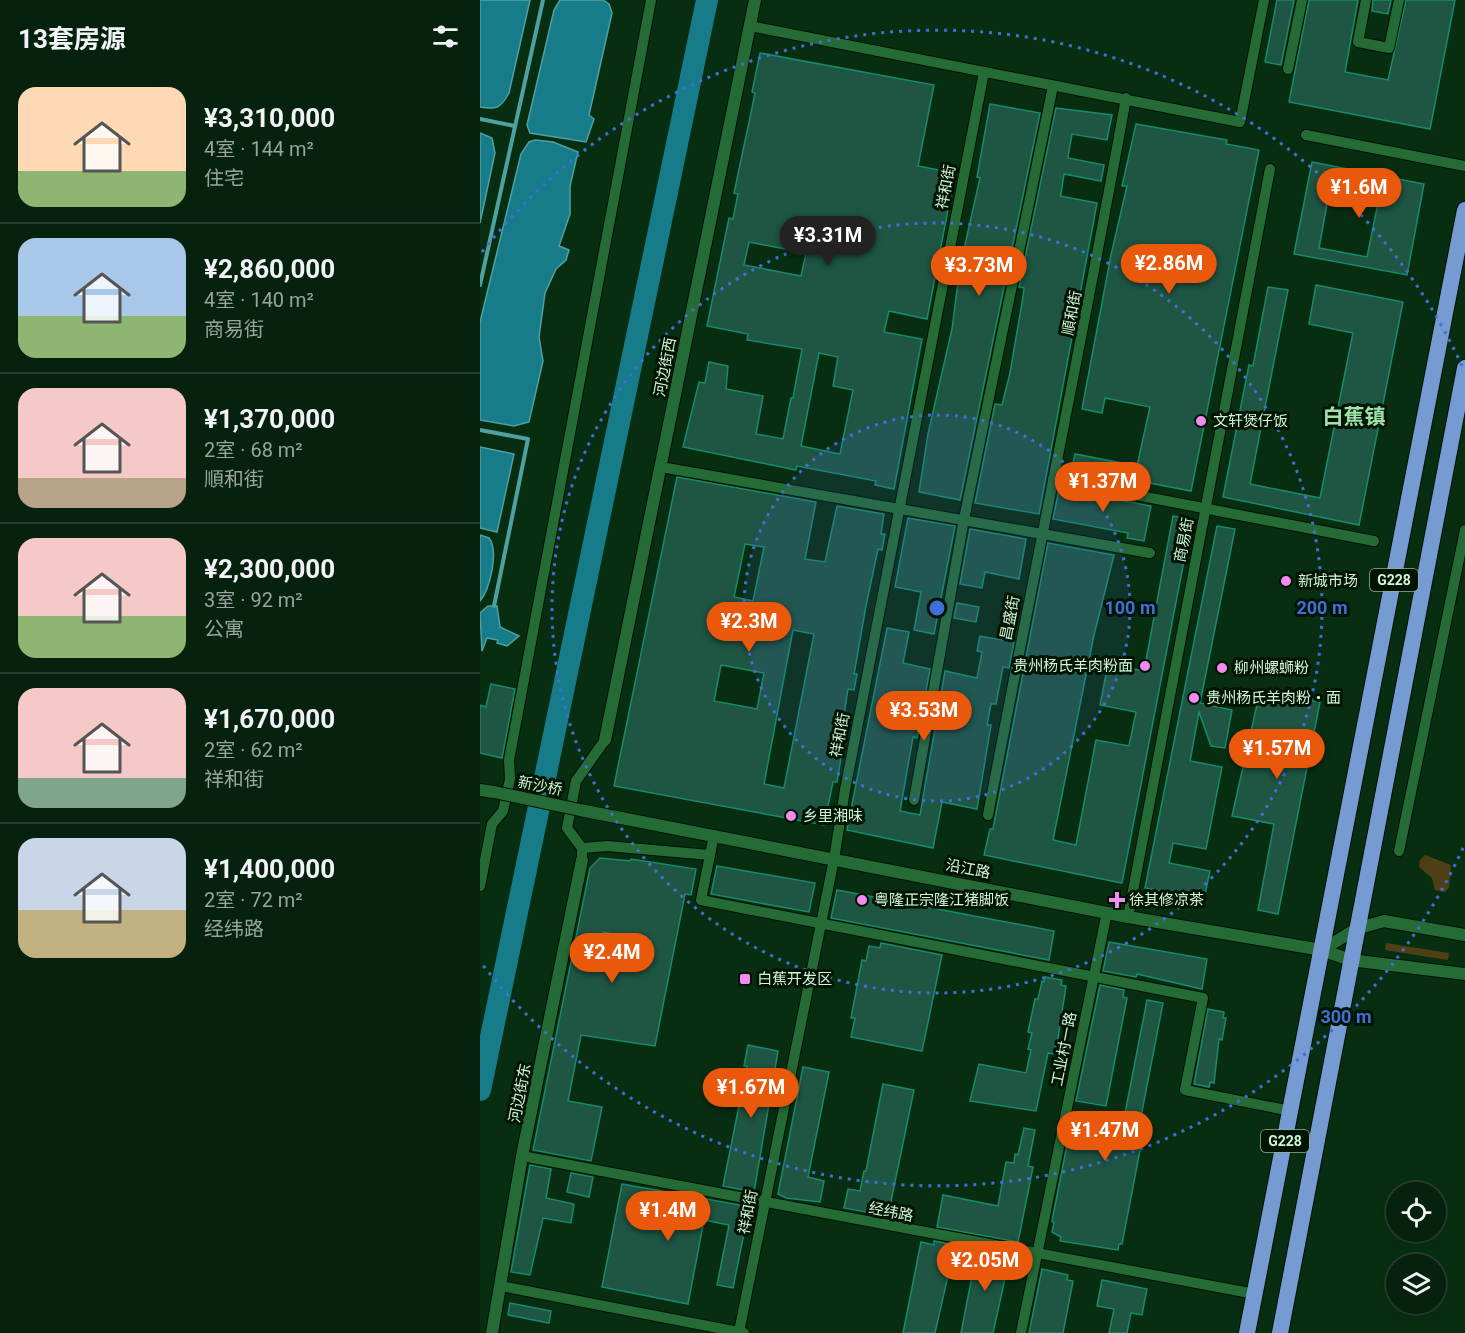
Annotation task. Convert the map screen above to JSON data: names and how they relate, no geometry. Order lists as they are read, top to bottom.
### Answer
{
  "streets": {
    "highway": ["G228"],
    "street": [
      "祥和街",
      "順和街",
      "河边街西",
      "商易街",
      "昌盛街",
      "新沙桥",
      "沿江路",
      "工业村一路",
      "河边街东",
      "经纬路"
    ]
  },
  "crossings": [
    ["祥和街", "沿江路"],
    ["祥和街", "经纬路"],
    ["順和街", "昌盛街"],
    ["商易街", "沿江路"],
    ["G228", "沿江路"],
    ["G228", "经纬路"],
    ["新沙桥", "沿江路"],
    ["沿江路", "工业村一路"],
    ["工业村一路", "经纬路"],
    ["河边街东", "经纬路"]
  ],
  "districts": ["白蕉镇"],
  "places": {
    "other": [
      "文轩煲仔饭",
      "新城市场",
      "贵州杨氏羊肉粉面",
      "柳州螺蛳粉",
      "贵州杨氏羊肉粉・面",
      "乡里湘味",
      "粤隆正宗隆江猪脚饭"
    ],
    "health": ["徐其修凉茶"],
    "transit": ["白蕉开发区"]
  },
  "page": {
    "heading": "13套房源",
    "list": [
      {
        "name": "¥3,310,000",
        "note": "4室 · 144 m² · 住宅"
      },
      {
        "name": "¥2,860,000",
        "note": "4室 · 140 m² · 商易街"
      },
      {
        "name": "¥1,370,000",
        "note": "2室 · 68 m² · 順和街"
      },
      {
        "name": "¥2,300,000",
        "note": "3室 · 92 m² · 公寓"
      },
      {
        "name": "¥1,670,000",
        "note": "2室 · 62 m² · 祥和街"
      },
      {
        "name": "¥1,400,000",
        "note": "2室 · 72 m² · 经纬路"
      }
    ],
    "price": [
      "¥1.6M",
      "¥3.31M",
      "¥2.86M",
      "¥3.73M",
      "¥1.37M",
      "¥2.3M",
      "¥3.53M",
      "¥1.57M",
      "¥2.4M",
      "¥1.67M",
      "¥1.47M",
      "¥1.4M",
      "¥2.05M"
    ]
  },
  "rings": ["100 m", "200 m", "300 m"]
}
